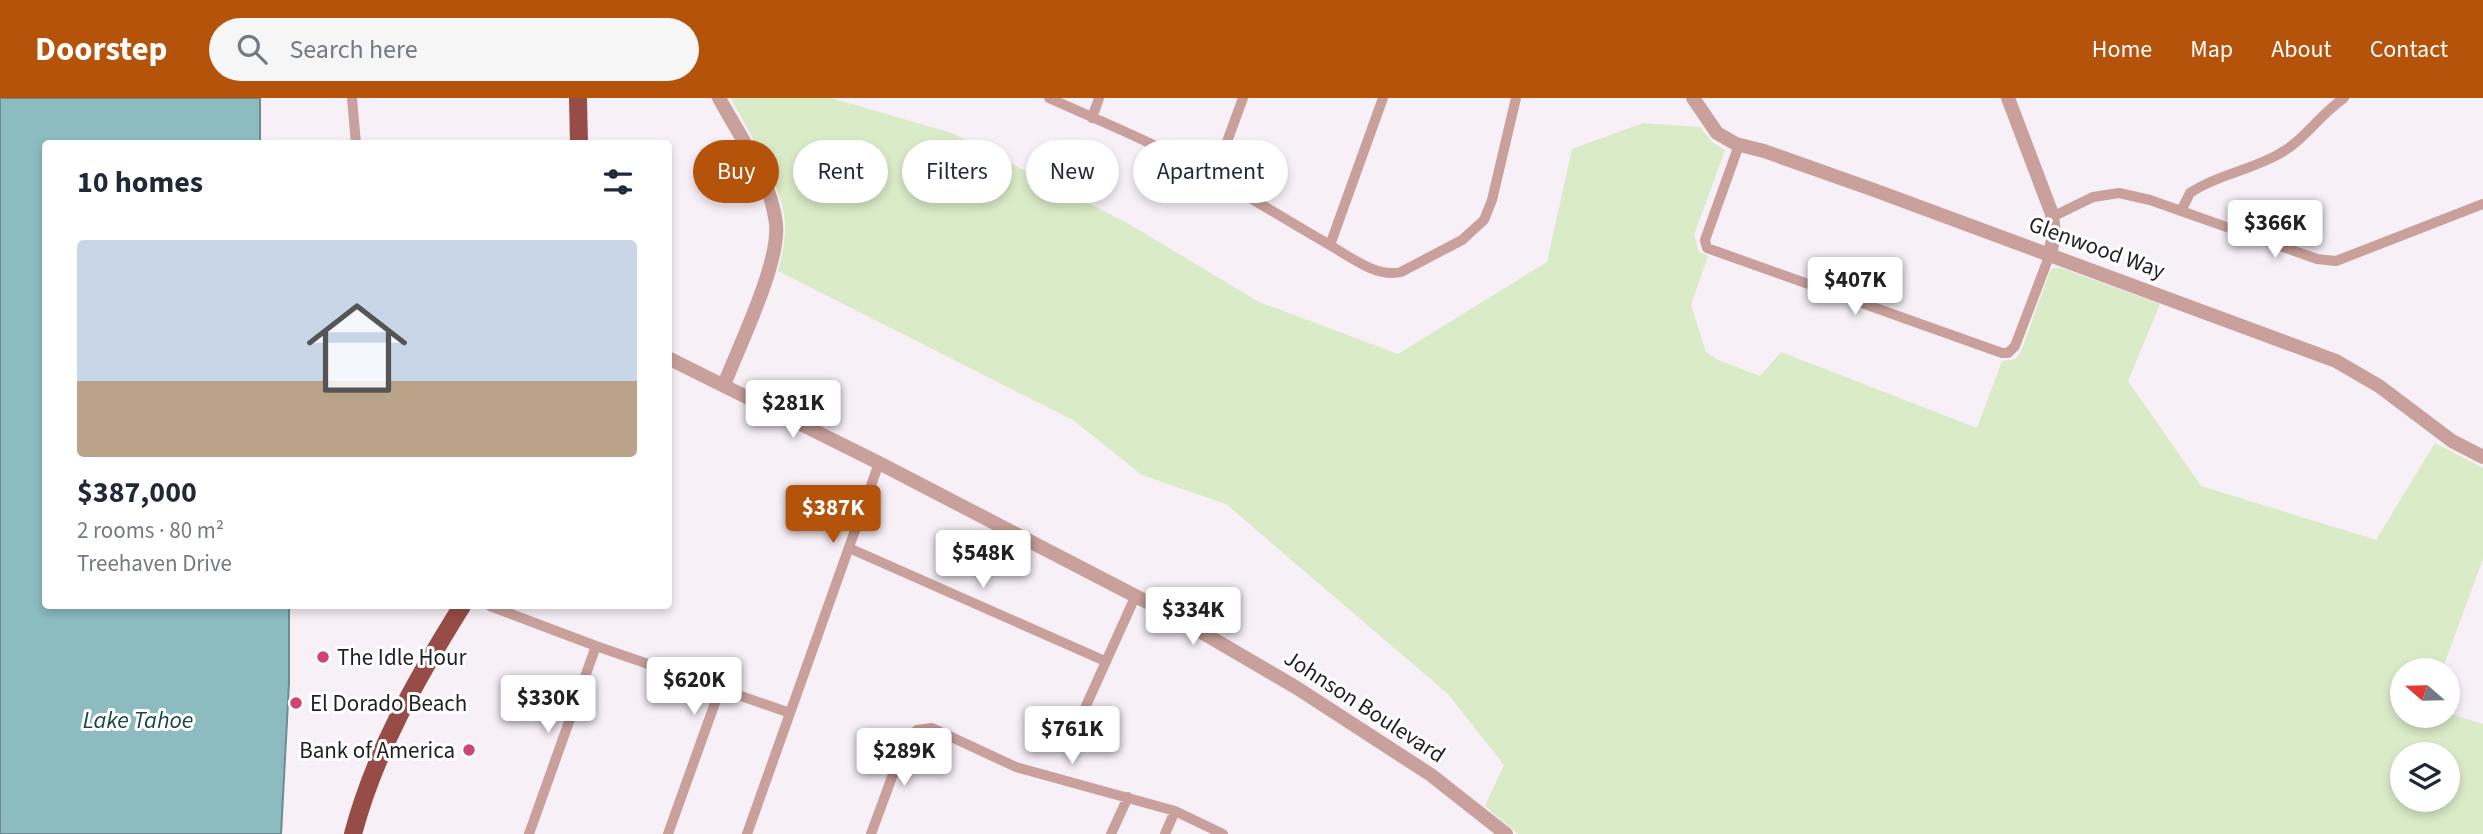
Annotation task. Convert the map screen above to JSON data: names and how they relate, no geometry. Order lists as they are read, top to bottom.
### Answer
{
  "streets": {
    "street": ["Glenwood Way", "Johnson Boulevard"]
  },
  "water": ["Lake Tahoe"],
  "places": ["The Idle Hour", "El Dorado Beach", "Bank of America"],
  "north": "left",
  "page": {
    "header": "Doorstep",
    "search": "Search here",
    "nav": [
      "Home",
      "Map",
      "About",
      "Contact"
    ],
    "chip": [
      "Buy",
      "Rent",
      "Filters",
      "New",
      "Apartment"
    ],
    "heading": "10 homes",
    "price": [
      "$366K",
      "$407K",
      "$281K",
      "$387K",
      "$548K",
      "$334K",
      "$620K",
      "$330K",
      "$761K",
      "$289K"
    ],
    "list": [
      {
        "name": "$387,000",
        "note": "2 rooms · 80 m² · Treehaven Drive"
      }
    ]
  }
}
